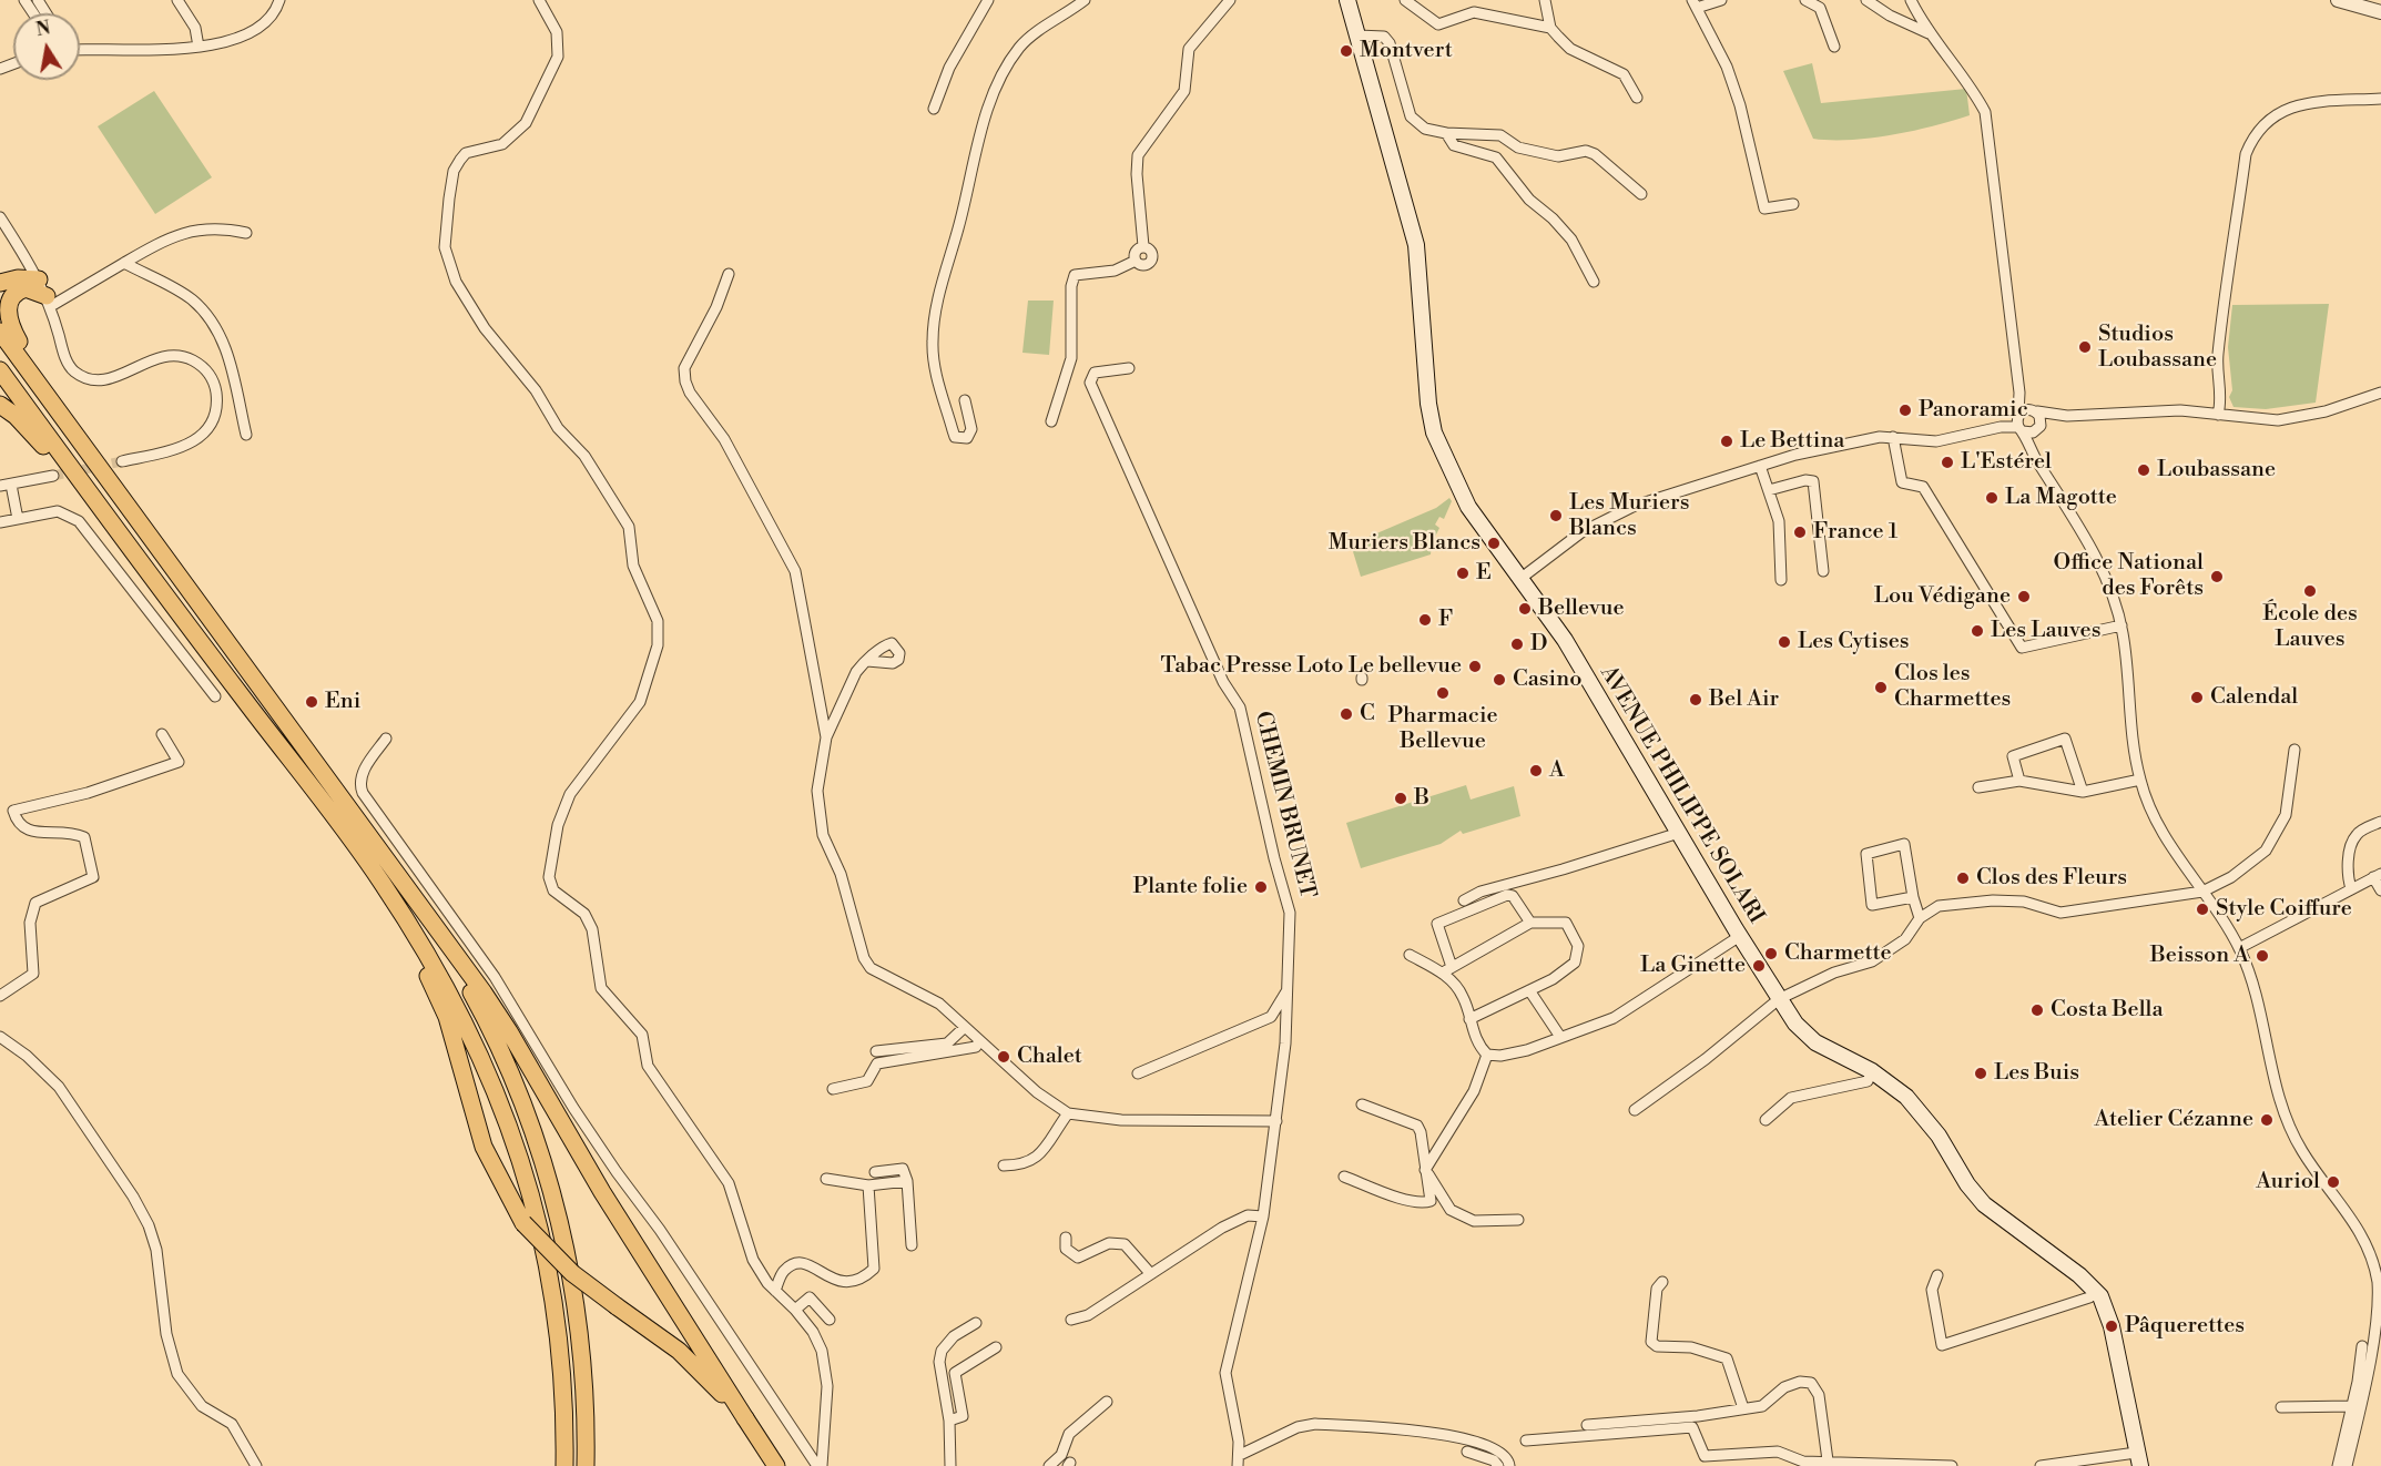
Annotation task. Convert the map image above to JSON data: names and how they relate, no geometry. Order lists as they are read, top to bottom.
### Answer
{
  "streets": {
    "main road": ["AVENUE PHILIPPE SOLARI"],
    "street": ["CHEMIN BRUNET"]
  },
  "places": [
    "Montvert",
    "Studios Loubassane",
    "Panoramic",
    "Le Bettina",
    "L'Estérel",
    "Loubassane",
    "La Magotte",
    "Les Muriers Blancs",
    "France 1",
    "Muriers Blancs",
    "E",
    "Office National des Forêts",
    "École des Lauves",
    "Lou Védigane",
    "Bellevue",
    "F",
    "Les Lauves",
    "Les Cytises",
    "D",
    "Tabac Presse Loto Le bellevue",
    "Casino",
    "Clos les Charmettes",
    "Pharmacie Bellevue",
    "Calendal",
    "Bel Air",
    "Eni",
    "C",
    "A",
    "B",
    "Clos des Fleurs",
    "Plante folie",
    "Style Coiffure",
    "Charmette",
    "Beisson A",
    "La Ginette",
    "Costa Bella",
    "Chalet",
    "Les Buis",
    "Atelier Cézanne",
    "Auriol",
    "Pâquerettes"
  ],
  "north": "top"
}
